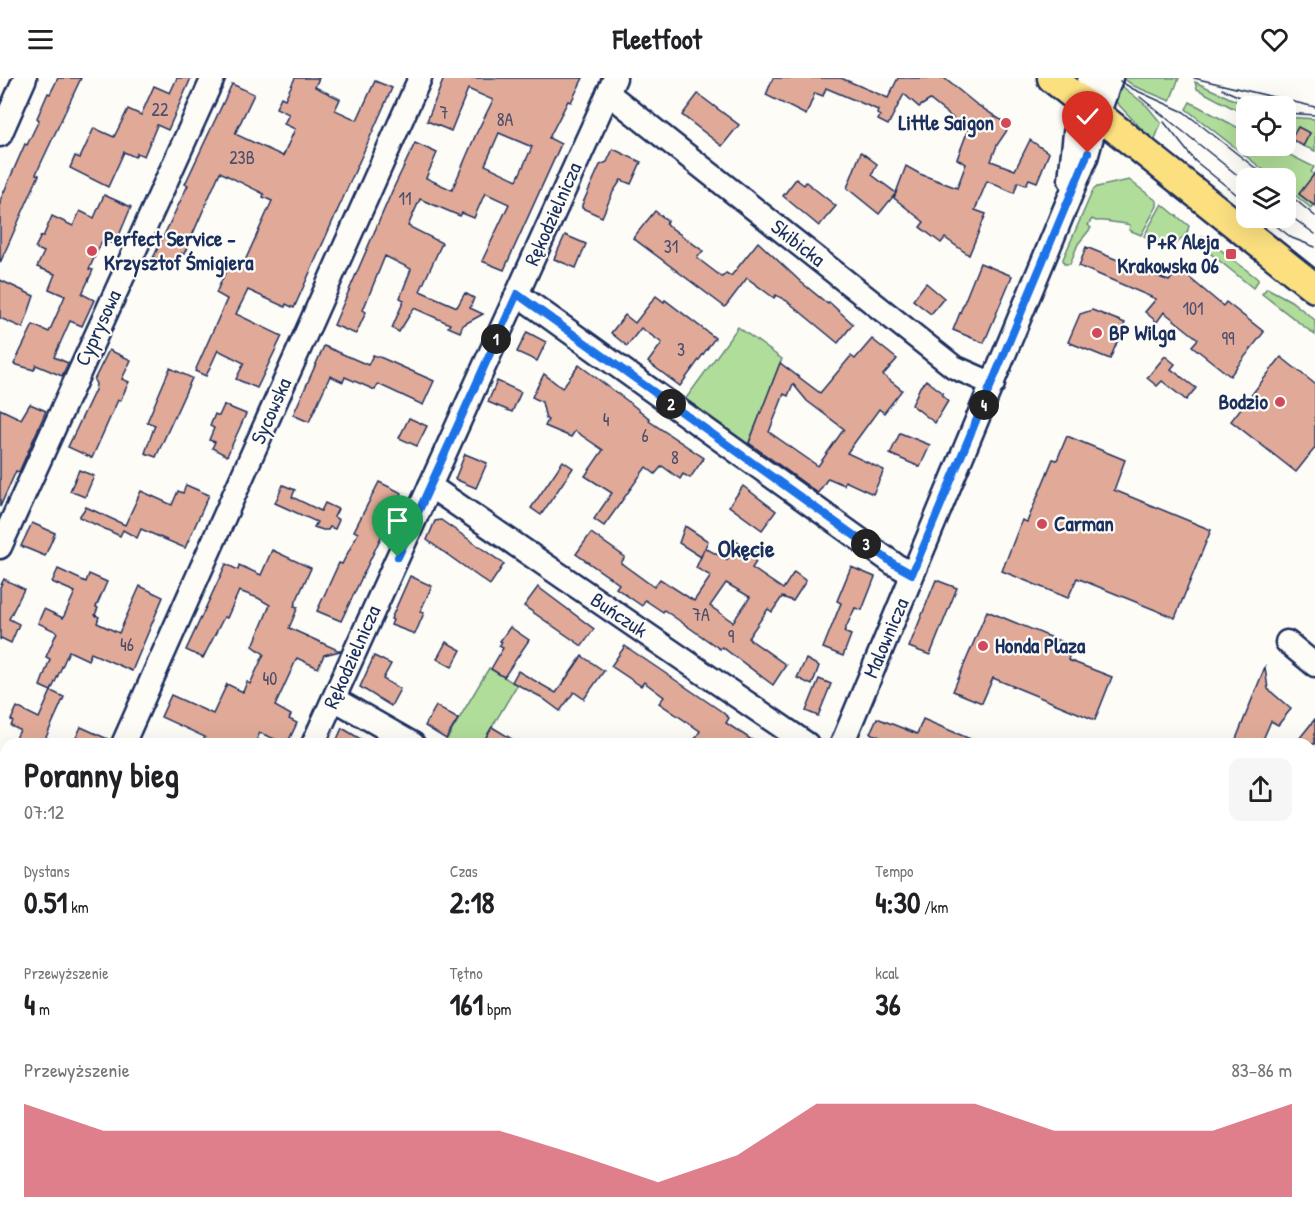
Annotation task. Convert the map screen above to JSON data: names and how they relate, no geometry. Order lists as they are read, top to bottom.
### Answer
{
  "streets": {
    "street": [
      "Rękodzielnicza",
      "Skibicka",
      "Cyprysowa",
      "Sycowska",
      "Buńczuk",
      "Malownicza"
    ]
  },
  "crossings": [
    ["Rękodzielnicza", "Skibicka"],
    ["Rękodzielnicza", "Buńczuk"],
    ["Skibicka", "Malownicza"]
  ],
  "districts": ["Okęcie"],
  "places": {
    "other": [
      "Little Saigon",
      "Perfect Service - Krzysztof Śmigiera",
      "BP Wilga",
      "Bodzio",
      "Carman",
      "Honda Plaza"
    ],
    "transit": ["P+R Aleja Krakowska 06"]
  },
  "house_numbers": [
    "22",
    "7",
    "8A",
    "23B",
    "11",
    "31",
    "101",
    "99",
    "3",
    "4",
    "6",
    "8",
    "7A",
    "9",
    "46",
    "40"
  ],
  "page": {
    "header": "Fleetfoot",
    "pins": [
      "1",
      "2",
      "4",
      "3"
    ],
    "heading": ["Poranny bieg", "07:12"],
    "stats": [
      ["Dystans", "0.51 km"],
      ["Czas", "2:18"],
      ["Tempo", "4:30 /km"],
      ["Przewyższenie", "4 m"],
      ["Tętno", "161 bpm"],
      ["kcal", "36"]
    ],
    "chart": ["Przewyższenie", "83–86 m"]
  }
}
